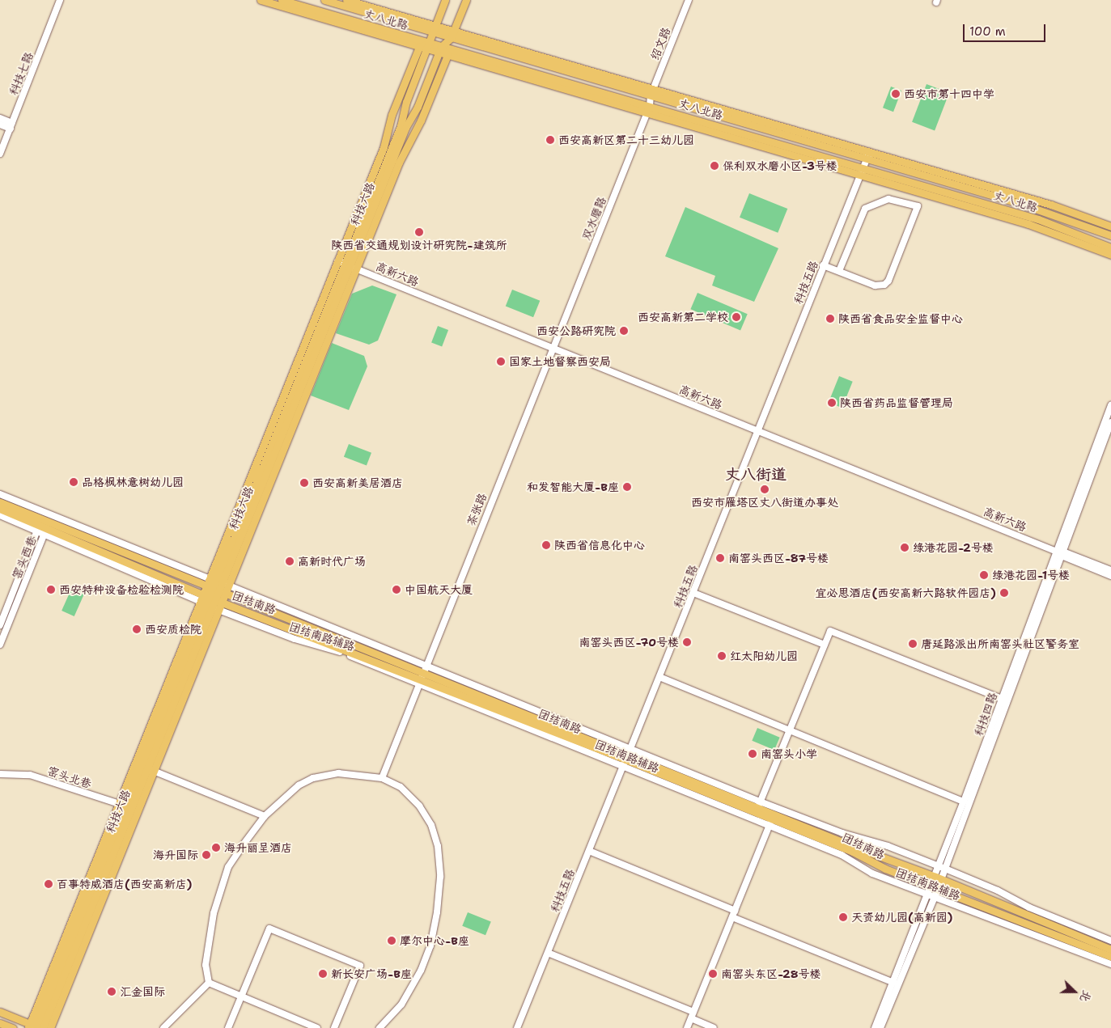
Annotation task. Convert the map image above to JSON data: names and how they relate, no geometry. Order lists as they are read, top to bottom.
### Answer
{
  "streets": {
    "main road": ["丈八北路", "科技六路", "团结南路"],
    "street": [
      "绍文路",
      "科技七路",
      "双水磨路",
      "高新六路",
      "科技五路",
      "茶张路",
      "窑头西巷",
      "团结南路辅路",
      "科技四路",
      "窑头北巷"
    ]
  },
  "crossings": [
    ["丈八北路", "绍文路"],
    ["丈八北路", "科技六路"],
    ["丈八北路", "双水磨路"],
    ["丈八北路", "科技五路"],
    ["绍文路", "双水磨路"],
    ["科技六路", "高新六路"],
    ["科技六路", "团结南路"],
    ["科技六路", "团结南路辅路"],
    ["科技六路", "窑头北巷"],
    ["双水磨路", "高新六路"],
    ["双水磨路", "茶张路"],
    ["高新六路", "科技五路"],
    ["高新六路", "茶张路"],
    ["高新六路", "科技四路"],
    ["科技五路", "团结南路"],
    ["科技五路", "团结南路辅路"],
    ["茶张路", "团结南路"],
    ["茶张路", "团结南路辅路"],
    ["窑头西巷", "团结南路"],
    ["团结南路", "团结南路辅路"],
    ["团结南路", "科技四路"],
    ["团结南路辅路", "科技四路"]
  ],
  "districts": ["丈八街道"],
  "places": [
    "西安市第十四中学",
    "西安高新区第二十三幼儿园",
    "保利双水磨小区-3号楼",
    "陕西省交通规划设计研究院-建筑所",
    "西安高新第二学校",
    "陕西省食品安全监督中心",
    "西安公路研究院",
    "国家土地督察西安局",
    "陕西省药品监督管理局",
    "品格枫林意树幼儿园",
    "西安高新美居酒店",
    "和发智能大厦-B座",
    "西安市雁塔区丈八街道办事处",
    "陕西省信息化中心",
    "绿港花园-2号楼",
    "南窑头西区-87号楼",
    "高新时代广场",
    "绿港花园-1号楼",
    "西安特种设备检验检测院",
    "中国航天大厦",
    "宜必思酒店(西安高新六路软件园店)",
    "西安质检院",
    "南窑头西区-70号楼",
    "唐延路派出所南窑头社区警务室",
    "红太阳幼儿园",
    "南窑头小学",
    "海升丽呈酒店",
    "海升国际",
    "百事特威酒店(西安高新店)",
    "天资幼儿园(高新园)",
    "摩尔中心-B座",
    "新长安广场-B座",
    "南窑头东区-28号楼",
    "汇金国际"
  ],
  "scale_bar": "100 m",
  "north": "right"
}
